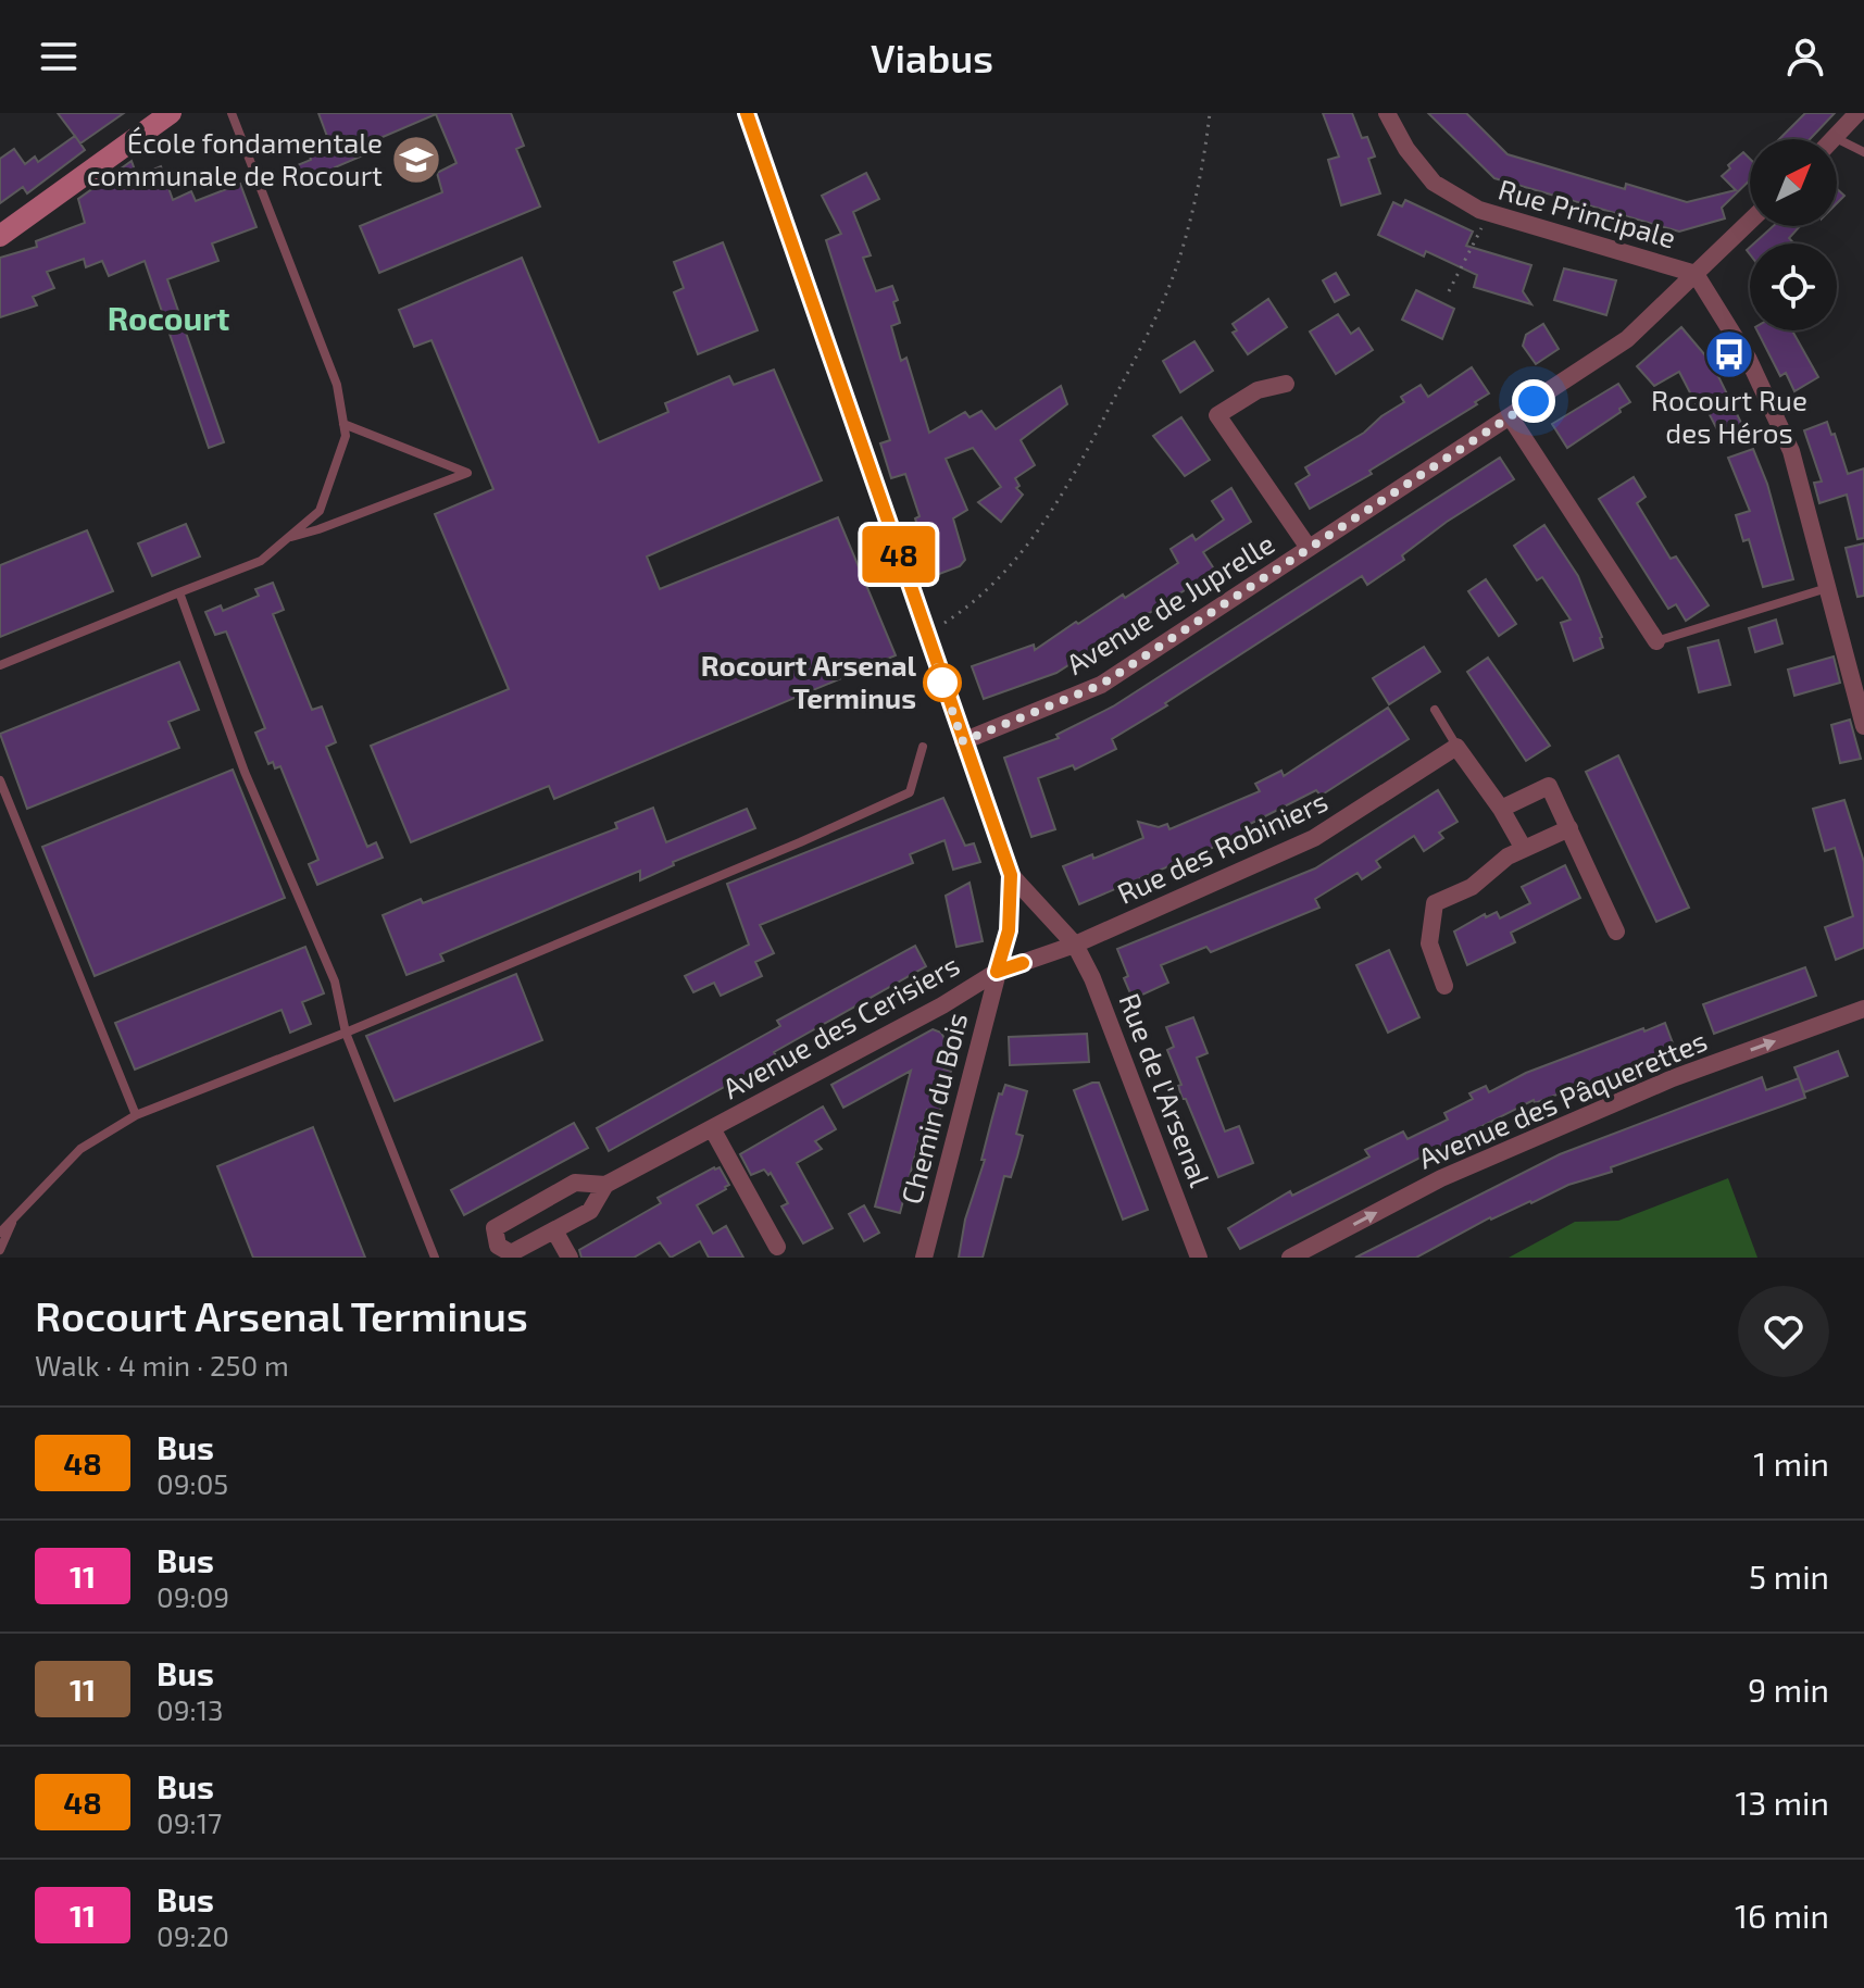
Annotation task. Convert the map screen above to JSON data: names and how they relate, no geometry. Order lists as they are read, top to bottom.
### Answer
{
  "streets": {
    "street": [
      "Rue Principale",
      "Avenue de Juprelle",
      "Rue des Robiniers",
      "Avenue des Cerisiers",
      "Rue de l'Arsenal",
      "Avenue des Pâquerettes",
      "Chemin du Bois"
    ]
  },
  "crossings": [
    ["Rue Principale", "Avenue de Juprelle"],
    ["Avenue de Juprelle", "Chemin du Bois"],
    ["Rue des Robiniers", "Rue de l'Arsenal"],
    ["Rue des Robiniers", "Chemin du Bois"],
    ["Avenue des Cerisiers", "Chemin du Bois"],
    ["Rue de l'Arsenal", "Chemin du Bois"]
  ],
  "one_way": ["Avenue des Pâquerettes"],
  "districts": ["Rocourt"],
  "places": {
    "school or university": ["École fondamentale communale de Rocourt"],
    "bus stop": ["Rocourt Rue des Héros"],
    "other": ["Rocourt Arsenal Terminus"]
  },
  "lines": ["bus line 48"],
  "north": "top right",
  "page": {
    "header": "Viabus",
    "on_map": "48",
    "heading": ["Rocourt Arsenal Terminus", "Walk · 4 min · 250 m"],
    "list": [
      {
        "mark": "48",
        "name": "Bus",
        "note": "09:05",
        "value": "1 min"
      },
      {
        "mark": "11",
        "name": "Bus",
        "note": "09:09",
        "value": "5 min"
      },
      {
        "mark": "11",
        "name": "Bus",
        "note": "09:13",
        "value": "9 min"
      },
      {
        "mark": "48",
        "name": "Bus",
        "note": "09:17",
        "value": "13 min"
      },
      {
        "mark": "11",
        "name": "Bus",
        "note": "09:20",
        "value": "16 min"
      }
    ]
  }
}
